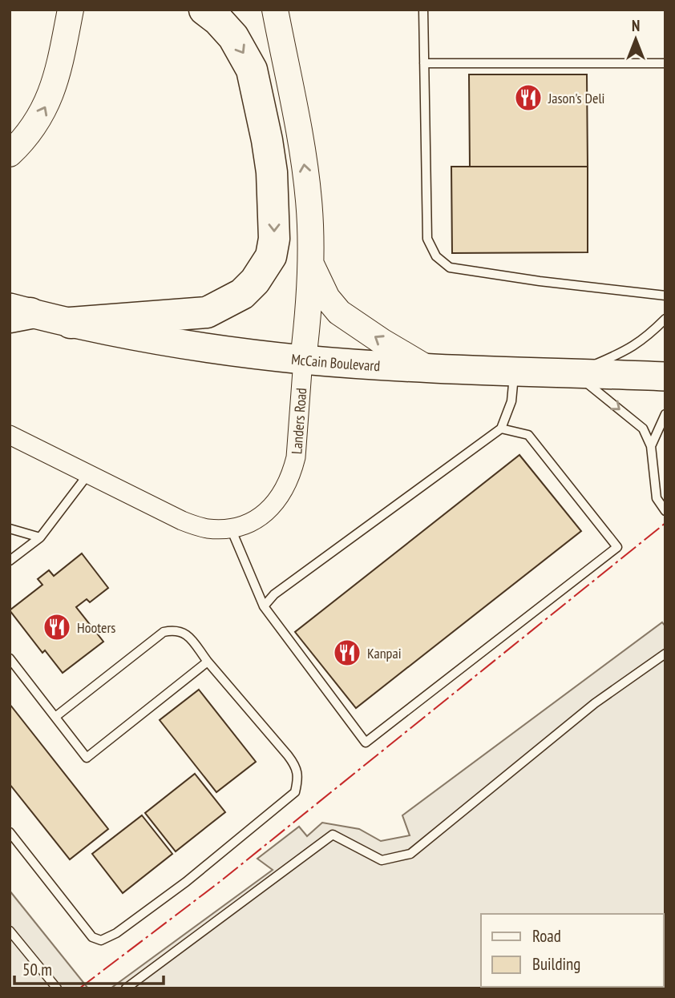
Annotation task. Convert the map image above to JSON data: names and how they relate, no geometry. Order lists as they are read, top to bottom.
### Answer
{
  "streets": {
    "main road": ["McCain Boulevard", "Landers Road"]
  },
  "crossings": [
    ["McCain Boulevard", "Landers Road"]
  ],
  "places": {
    "restaurant": ["Jason's Deli", "Hooters", "Kanpai"]
  },
  "legend": ["Road", "Building"],
  "scale_bar": "50 m",
  "north": "top"
}
